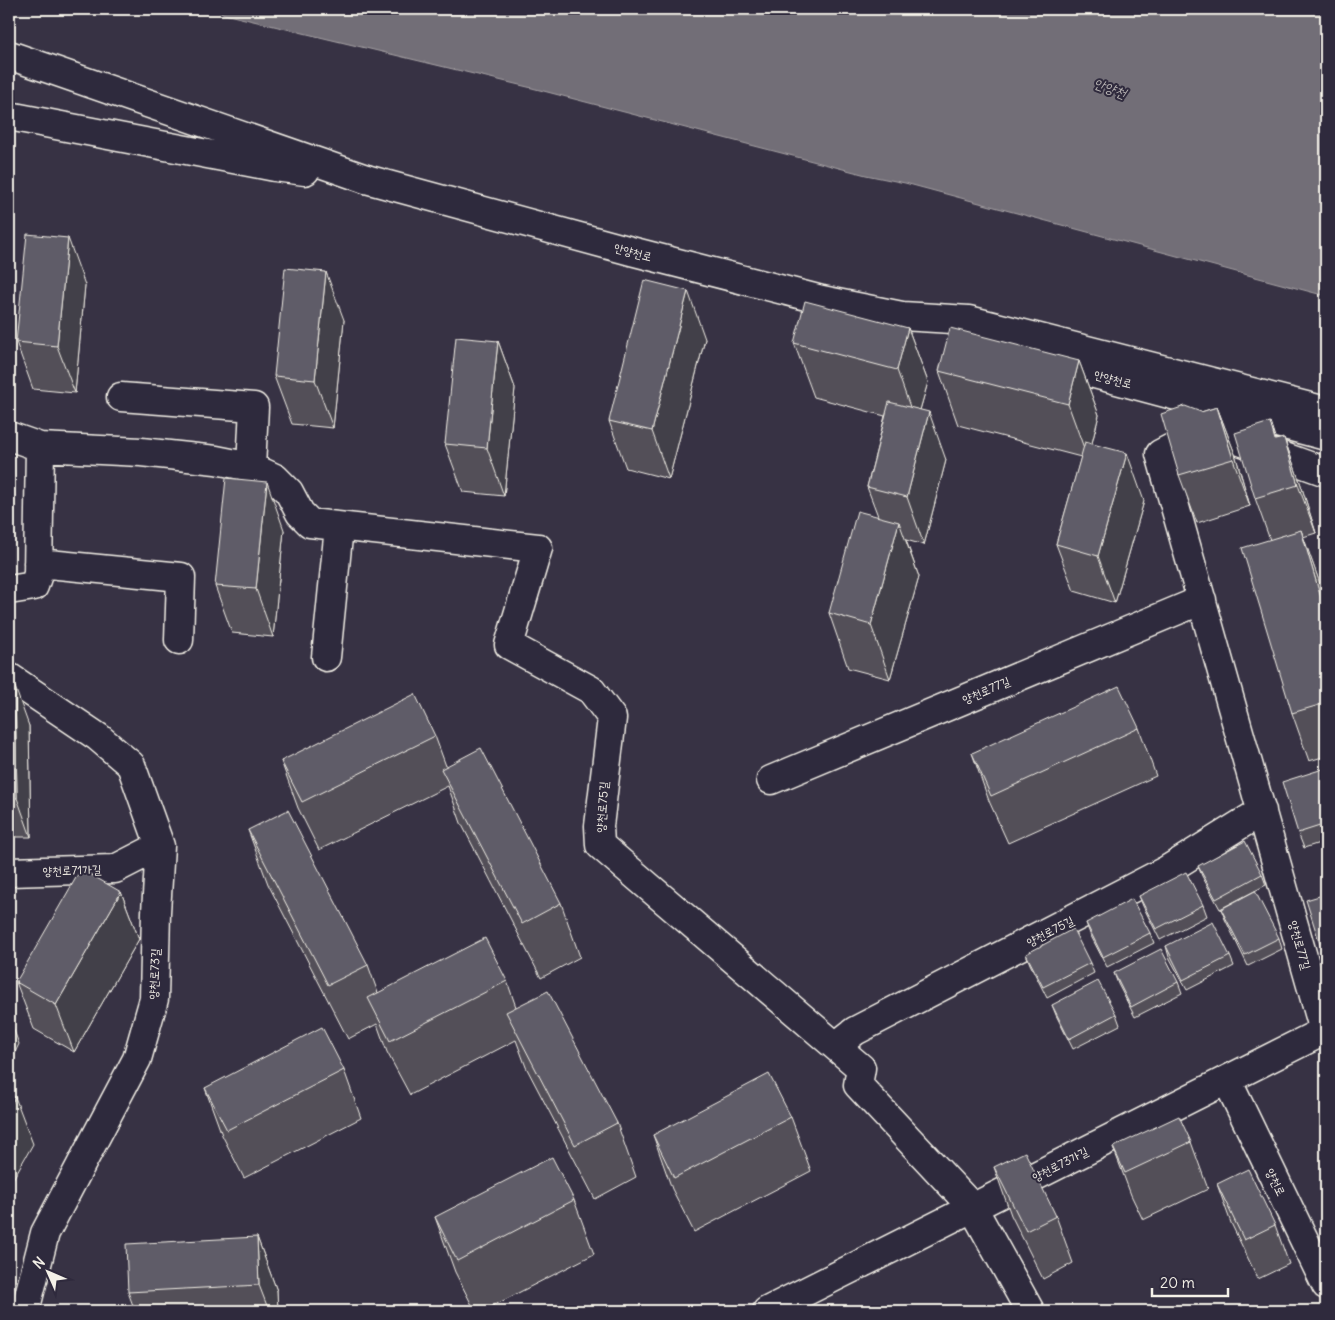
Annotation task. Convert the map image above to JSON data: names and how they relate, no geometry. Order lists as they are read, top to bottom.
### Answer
{
  "streets": {
    "main road": [
      "안양천로",
      "양천로77길",
      "양천로75길",
      "양천로71가길",
      "양천로73길",
      "양천로73가길",
      "양천로"
    ]
  },
  "crossings": [
    ["양천로77길", "양천로75길"],
    ["양천로77길", "양천로73가길"],
    ["양천로75길", "양천로73가길"],
    ["양천로71가길", "양천로73길"],
    ["양천로73가길", "양천로"]
  ],
  "water": ["안양천"],
  "scale_bar": "20 m",
  "north": "top left"
}
